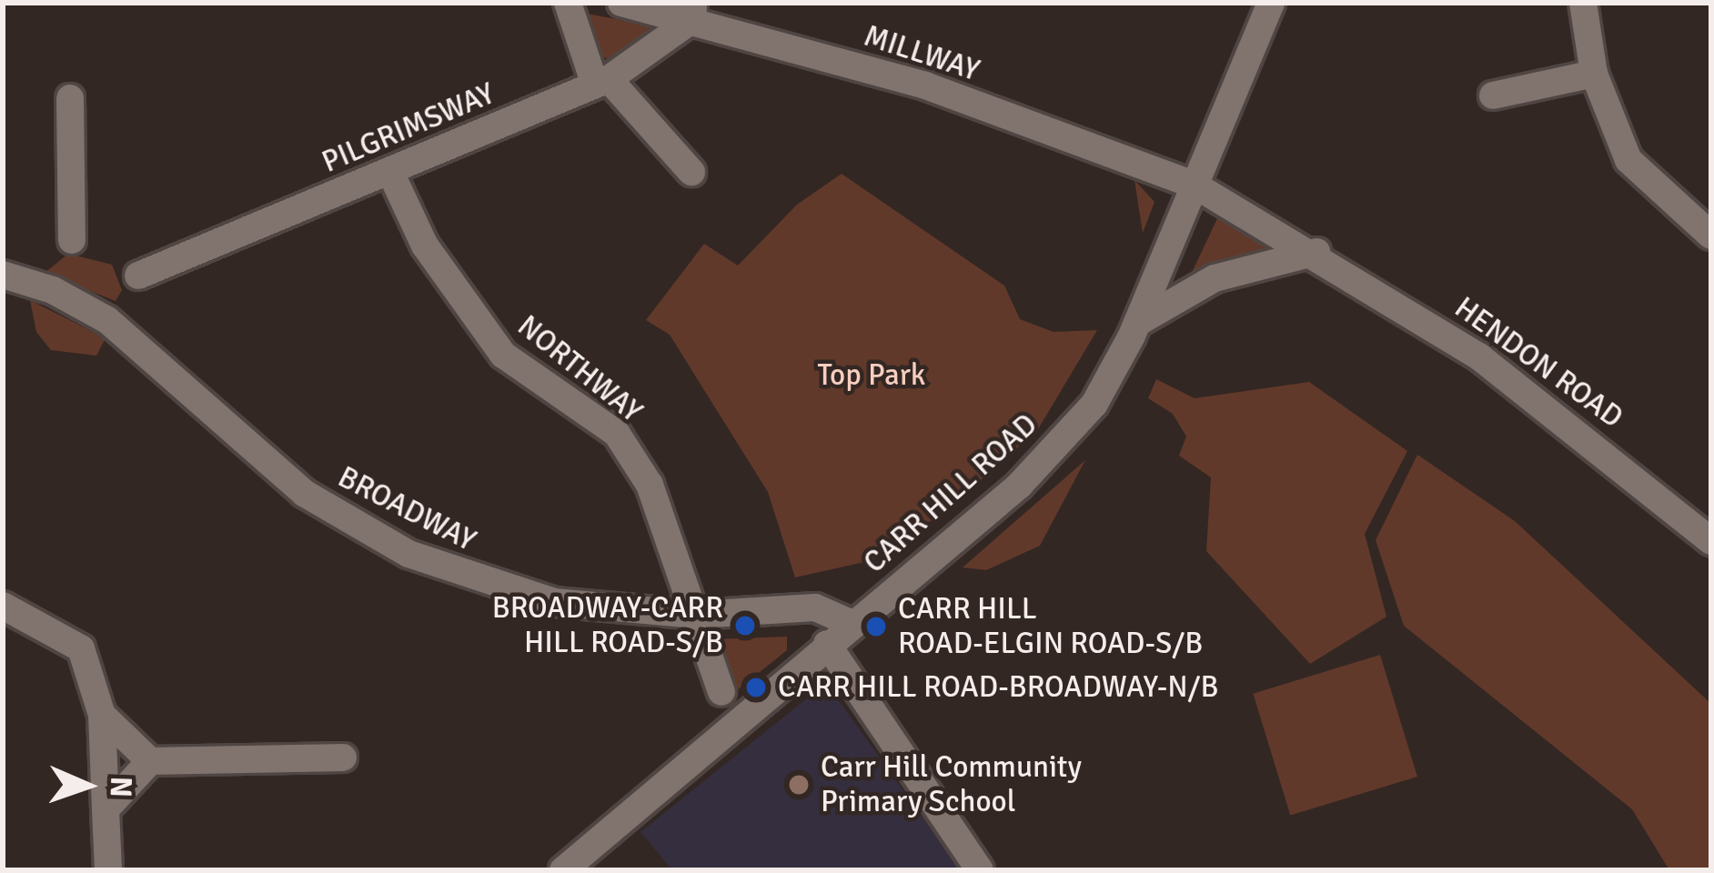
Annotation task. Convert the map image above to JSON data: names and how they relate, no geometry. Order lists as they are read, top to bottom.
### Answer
{
  "streets": {
    "street": [
      "MILLWAY",
      "PILGRIMSWAY",
      "HENDON ROAD",
      "NORTHWAY",
      "CARR HILL ROAD",
      "BROADWAY"
    ]
  },
  "crossings": [
    ["MILLWAY", "PILGRIMSWAY"],
    ["MILLWAY", "HENDON ROAD"],
    ["MILLWAY", "CARR HILL ROAD"],
    ["PILGRIMSWAY", "NORTHWAY"],
    ["HENDON ROAD", "CARR HILL ROAD"],
    ["NORTHWAY", "BROADWAY"],
    ["CARR HILL ROAD", "BROADWAY"]
  ],
  "parks": ["Top Park"],
  "places": [
    "BROADWAY-CARR HILL ROAD-S/B",
    "CARR HILL ROAD-ELGIN ROAD-S/B",
    "CARR HILL ROAD-BROADWAY-N/B",
    "Carr Hill Community Primary School"
  ],
  "north": "right"
}
